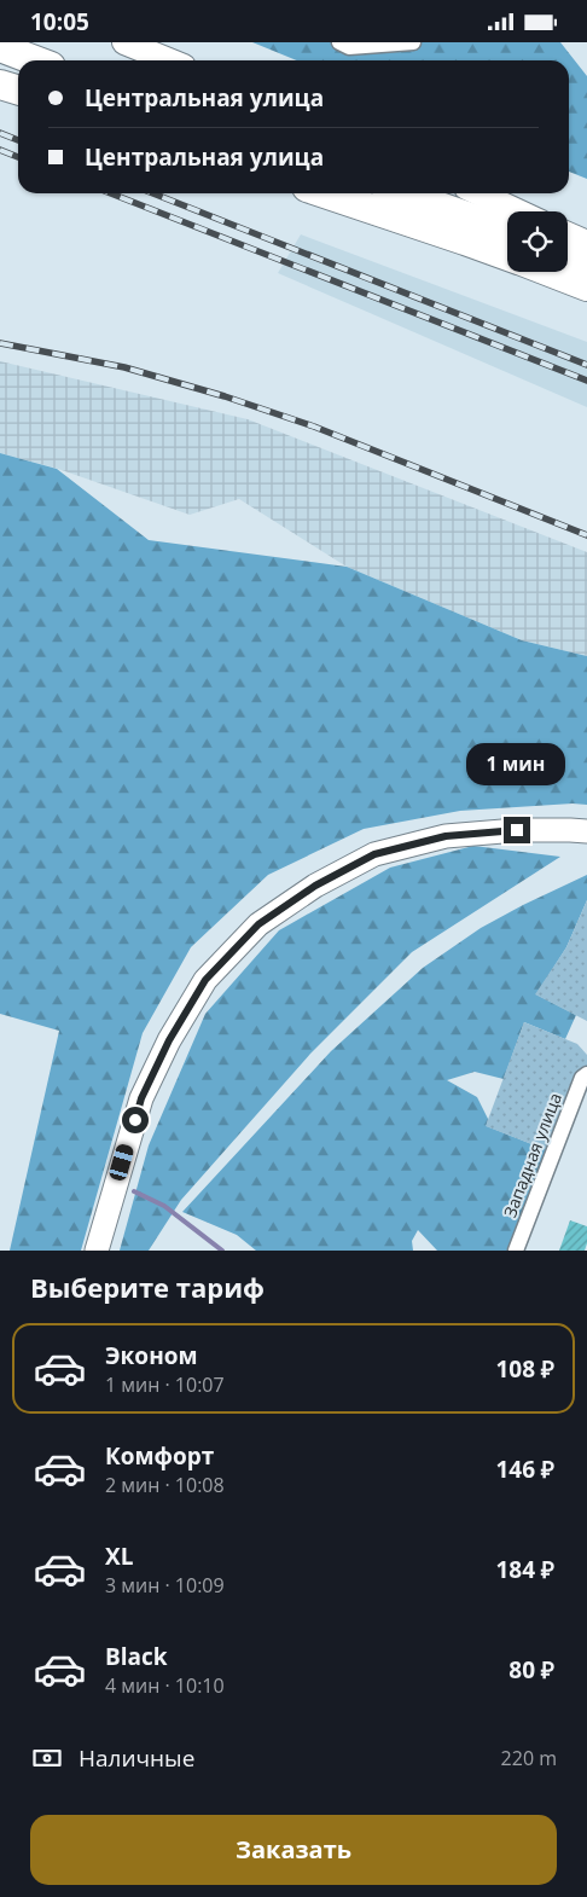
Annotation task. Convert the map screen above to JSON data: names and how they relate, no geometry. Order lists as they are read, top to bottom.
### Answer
{
  "streets": {
    "street": ["Западная улица"]
  },
  "page": {
    "status": "10:05",
    "banner": ["Центральная улица", "Центральная улица"],
    "bubble": "1 мин",
    "heading": "Выберите тариф",
    "list": [
      {
        "name": "Эконом",
        "note": "1 мин · 10:07",
        "value": "108 ₽"
      },
      {
        "name": "Комфорт",
        "note": "2 мин · 10:08",
        "value": "146 ₽"
      },
      {
        "name": "XL",
        "note": "3 мин · 10:09",
        "value": "184 ₽"
      },
      {
        "name": "Black",
        "note": "4 мин · 10:10",
        "value": "80 ₽"
      }
    ],
    "pay": ["Наличные", "220 m"],
    "buttons": "Заказать"
  }
}
